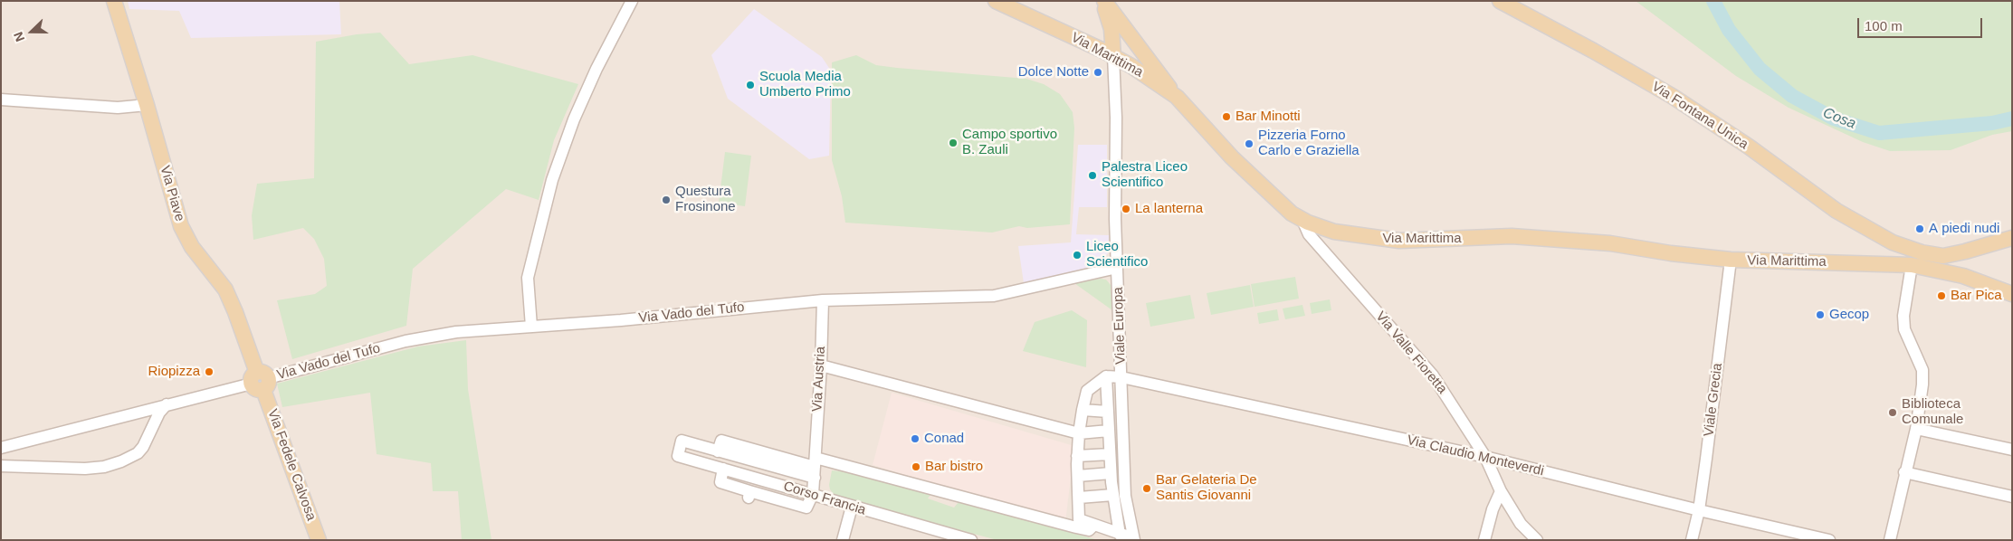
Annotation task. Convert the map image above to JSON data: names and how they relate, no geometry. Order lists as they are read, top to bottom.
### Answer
{
  "streets": {
    "main road": [
      "Via Marittima",
      "Via Fontana Unica",
      "Via Piave",
      "Via Fedele Calvosa"
    ],
    "street": [
      "Via Vado del Tufo",
      "Viale Europa",
      "Via Valle Fioretta",
      "Via Austria",
      "Viale Grecia",
      "Via Claudio Monteverdi",
      "Corso Francia"
    ]
  },
  "crossings": [
    ["Via Marittima", "Viale Europa"],
    ["Via Marittima", "Via Valle Fioretta"],
    ["Via Marittima", "Viale Grecia"],
    ["Via Piave", "Via Vado del Tufo"],
    ["Via Piave", "Via Fedele Calvosa"],
    ["Via Vado del Tufo", "Viale Europa"],
    ["Via Vado del Tufo", "Via Austria"],
    ["Via Vado del Tufo", "Via Fedele Calvosa"],
    ["Viale Europa", "Via Claudio Monteverdi"],
    ["Via Valle Fioretta", "Via Claudio Monteverdi"],
    ["Via Austria", "Corso Francia"],
    ["Viale Grecia", "Via Claudio Monteverdi"]
  ],
  "water": ["Cosa"],
  "places": [
    "Dolce Notte",
    "Scuola Media Umberto Primo",
    "Bar Minotti",
    "Campo sportivo B. Zauli",
    "Pizzeria Forno Carlo e Graziella",
    "Palestra Liceo Scientifico",
    "Questura Frosinone",
    "La lanterna",
    "A piedi nudi",
    "Liceo Scientifico",
    "Bar Pica",
    "Gecop",
    "Riopizza",
    "Biblioteca Comunale",
    "Conad",
    "Bar bistro",
    "Bar Gelateria De Santis Giovanni"
  ],
  "scale_bar": "100 m",
  "north": "left"
}
